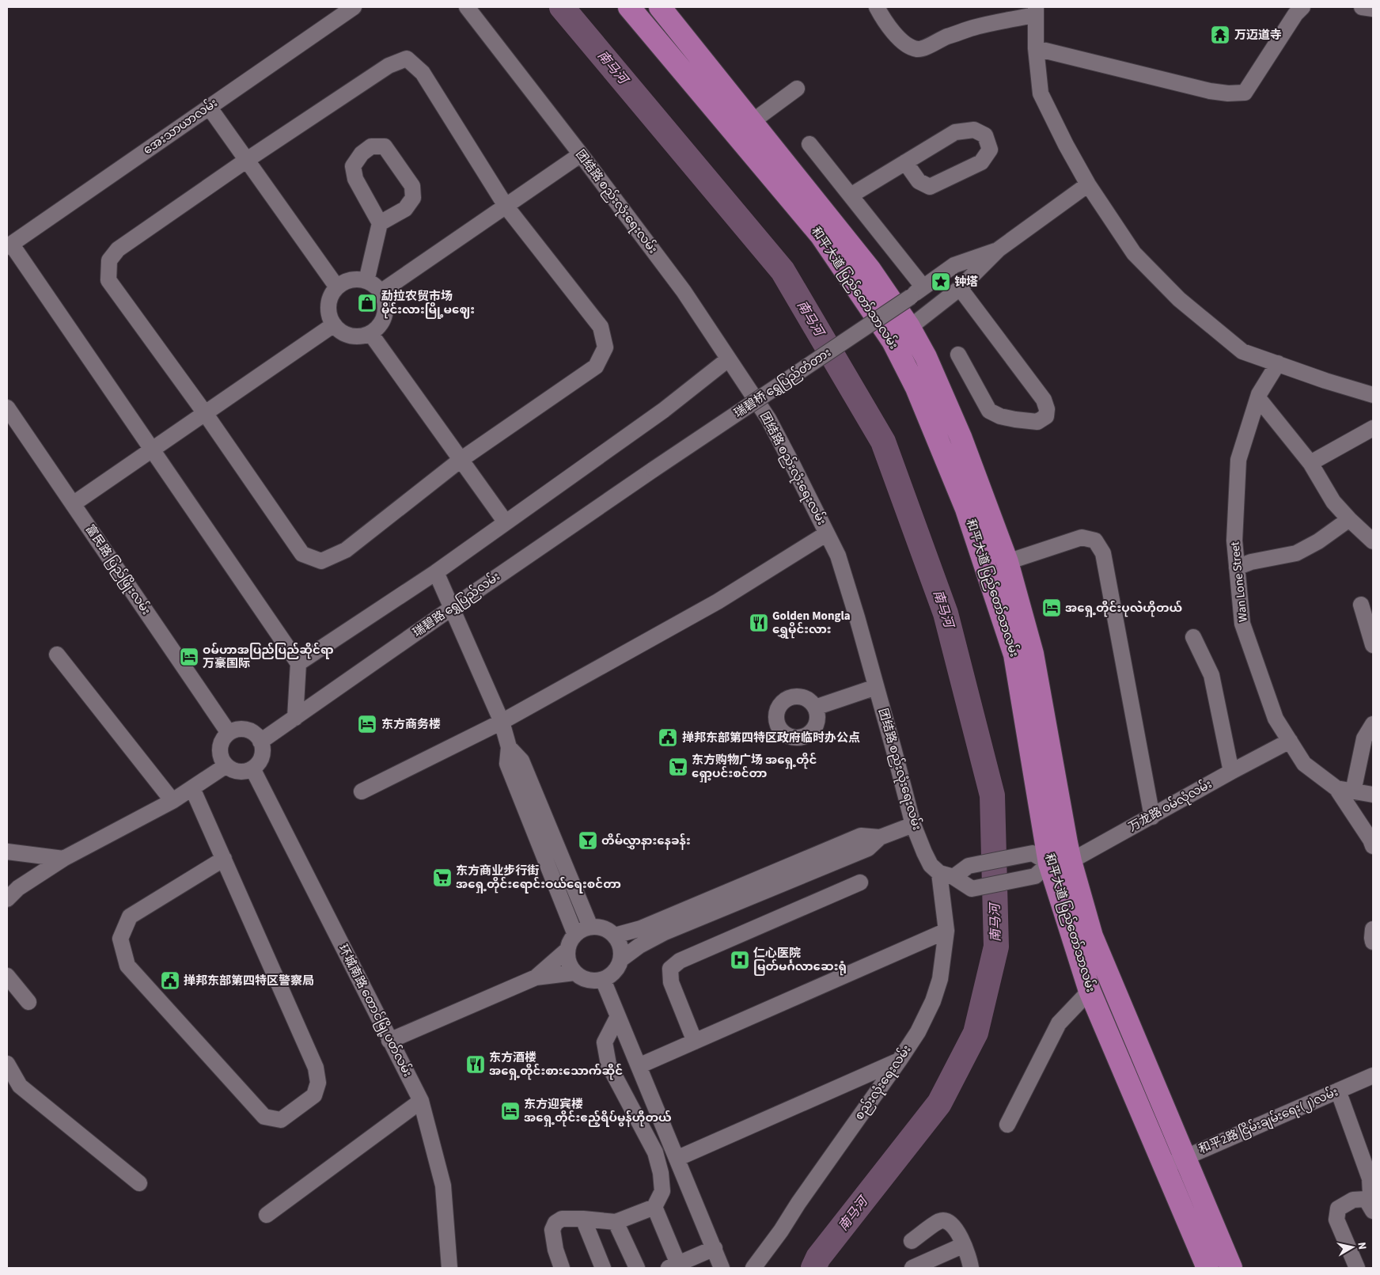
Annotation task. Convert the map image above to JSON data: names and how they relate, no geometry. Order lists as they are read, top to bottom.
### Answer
{
  "streets": {
    "highway": ["和平大道 ပြည်တော်သာလမ်း"],
    "street": [
      "အေးသာယာလမ်း",
      "团结路 စည်းလုံးရေးလမ်း",
      "瑞碧桥 ရွှေပြည်တံတား",
      "富民路 ပြည်ဖြိုးလမ်း",
      "Wan Lone Street",
      "瑞碧路 ရွှေပြည်လမ်း",
      "万龙路 ဝမ်လုံလမ်း",
      "环城南路 တောင်မြို့ပတ်လမ်း",
      "စည်းလုံးရေးလမ်း",
      "和平2路 ငြိမ်းချမ်းရေး(၂)လမ်း"
    ]
  },
  "crossings": [
    ["团结路 စည်းလုံးရေးလမ်း", "စည်းလုံးရေးလမ်း"],
    ["和平大道 ပြည်တော်သာလမ်း", "万龙路 ဝမ်လုံလမ်း"],
    ["和平大道 ပြည်တော်သာလမ်း", "和平2路 ငြိမ်းချမ်းရေး(၂)လမ်း"],
    ["瑞碧桥 ရွှေပြည်တံတား", "瑞碧路 ရွှေပြည်လမ်း"],
    ["富民路 ပြည်ဖြိုးလမ်း", "瑞碧路 ရွှေပြည်လမ်း"],
    ["富民路 ပြည်ဖြိုးလမ်း", "环城南路 တောင်မြို့ပတ်လမ်း"],
    ["Wan Lone Street", "万龙路 ဝမ်လုံလမ်း"],
    ["瑞碧路 ရွှေပြည်လမ်း", "环城南路 တောင်မြို့ပတ်လမ်း"]
  ],
  "water": ["南马河"],
  "places": {
    "temple": ["万迈道寺"],
    "place": ["钟塔"],
    "shop": ["勐拉农贸市场 မိုင်းလားမြို့မဈေး"],
    "hotel": [
      "အရှေ့တိုင်းပုလဲဟိုတယ်",
      "ဝမ်ဟာအပြည်ပြည်ဆိုင်ရာ 万豪国际",
      "东方商务楼",
      "东方迎宾楼 အရှေ့တိုင်းဧည့်ရိပ်မွန်ဟိုတယ်"
    ],
    "restaurant": ["Golden Mongla ရွှေမိုင်းလား", "东方酒楼 အရှေ့တိုင်းစားသောက်ဆိုင်"],
    "public building": ["掸邦东部第四特区政府临时办公点", "掸邦东部第四特区警察局"],
    "supermarket": ["东方购物广场 အရှေ့တိုင် ရှော့ပင်းစင်တာ", "东方商业步行街 အရှေ့တိုင်းရောင်းဝယ်ရေးစင်တာ"],
    "bar": ["တိမ်လွှာနားနေခန်း"],
    "hospital": ["仁心医院 မြတ်မင်္ဂလာဆေးရုံ"]
  },
  "north": "right"
}
